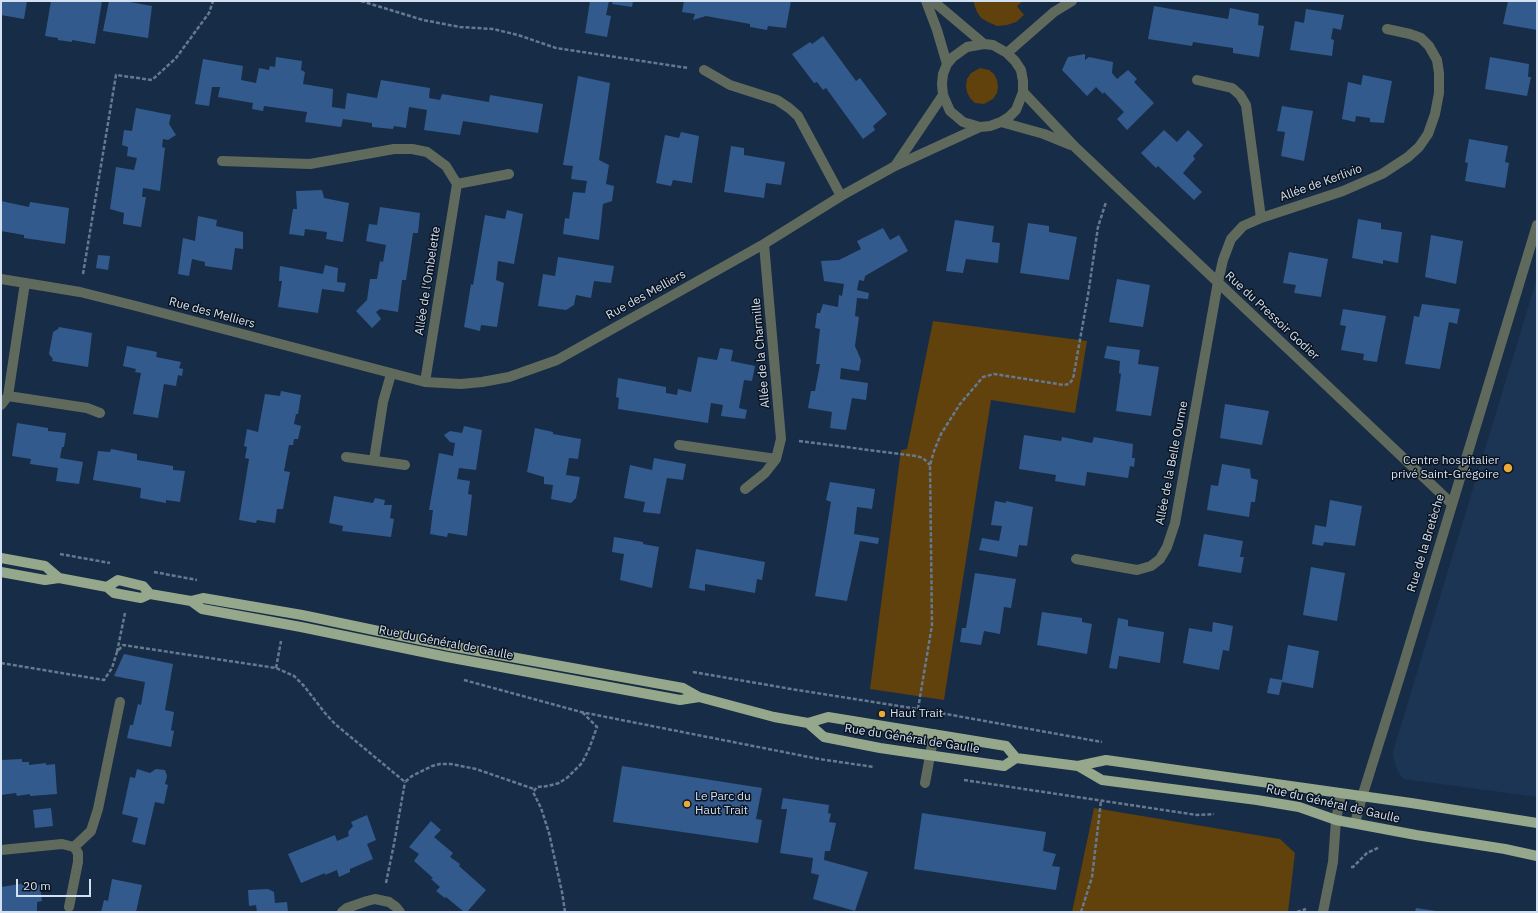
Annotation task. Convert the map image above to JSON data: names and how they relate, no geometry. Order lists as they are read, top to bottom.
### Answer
{
  "streets": {
    "main road": ["Rue du Général de Gaulle"],
    "street": [
      "Allée de Kerlivio",
      "Allée de l'Ombelette",
      "Rue des Melliers",
      "Rue du Pressoir Godier",
      "Allée de la Charmille",
      "Allée de la Belle Ourme",
      "Rue de la Bretèche"
    ]
  },
  "crossings": [
    ["Allée de Kerlivio", "Rue du Pressoir Godier"],
    ["Allée de Kerlivio", "Allée de la Belle Ourme"],
    ["Allée de l'Ombelette", "Rue des Melliers"],
    ["Rue des Melliers", "Rue du Pressoir Godier"],
    ["Rue des Melliers", "Allée de la Charmille"],
    ["Rue du Pressoir Godier", "Allée de la Belle Ourme"],
    ["Rue du Pressoir Godier", "Rue de la Bretèche"],
    ["Rue de la Bretèche", "Rue du Général de Gaulle"]
  ],
  "places": ["Centre hospitalier privé Saint-Grégoire", "Haut Trait", "Le Parc du Haut Trait"],
  "scale_bar": "20 m"
}
